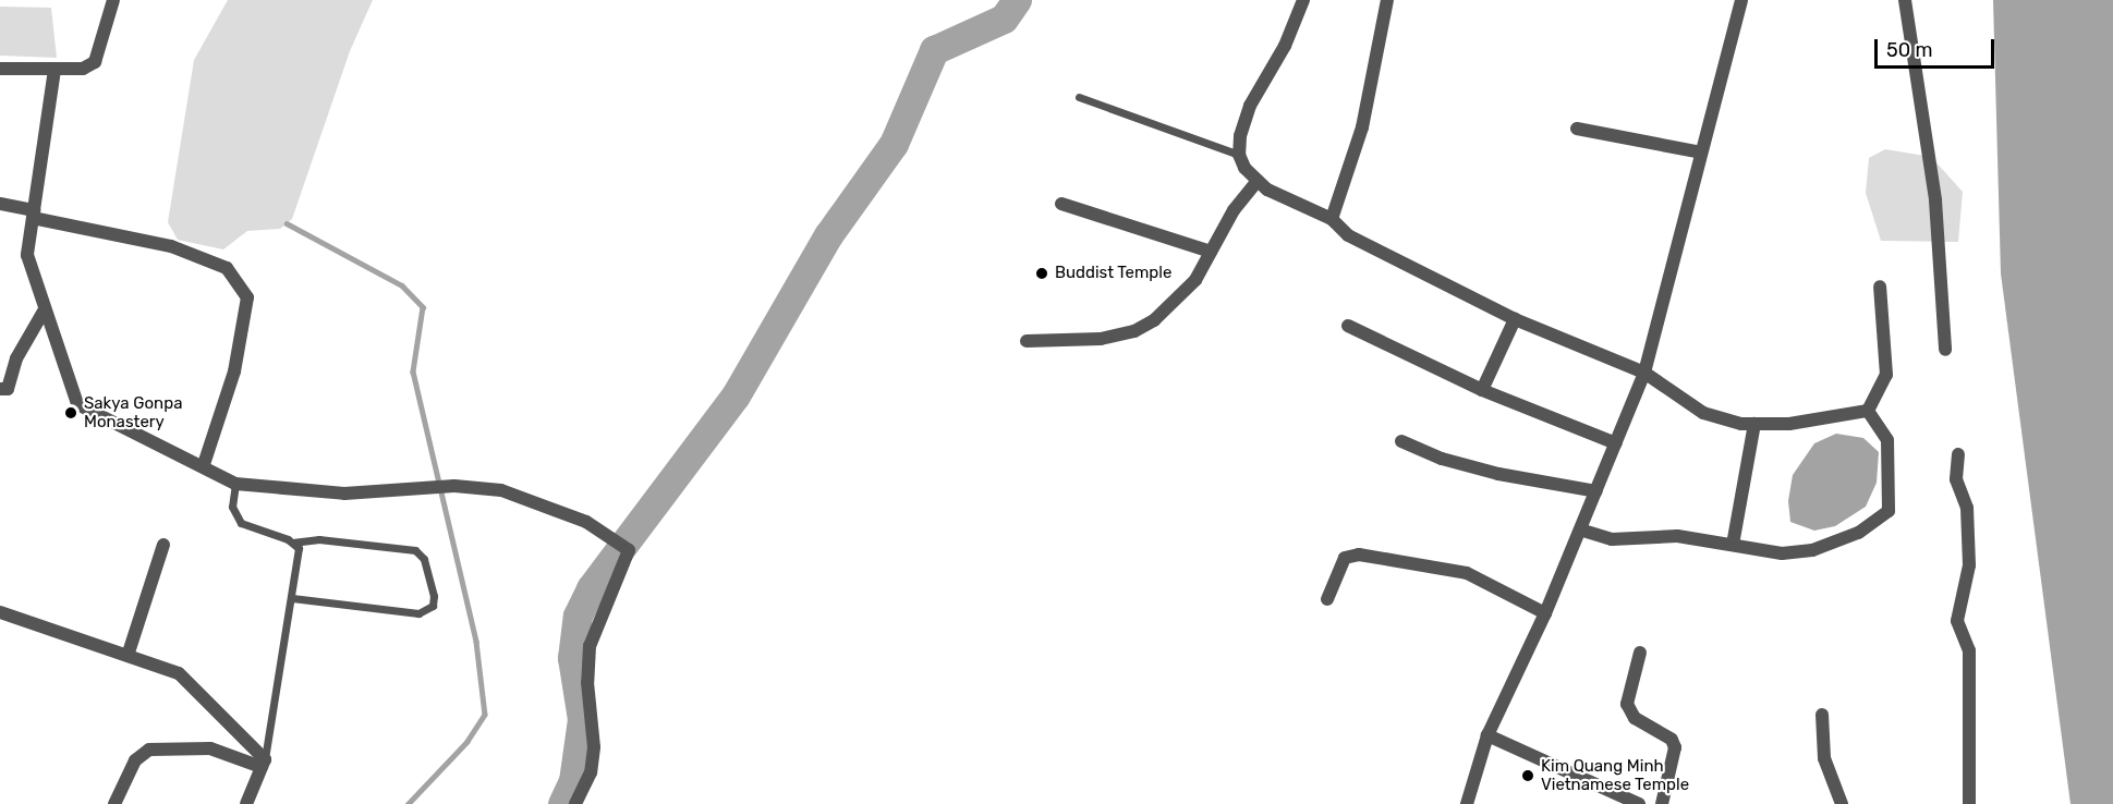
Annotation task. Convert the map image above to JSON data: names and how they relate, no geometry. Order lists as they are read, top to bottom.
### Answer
{
  "places": ["Buddist Temple", "Sakya Gonpa Monastery", "Kim Quang Minh Vietnamese Temple"],
  "scale_bar": "50 m"
}
